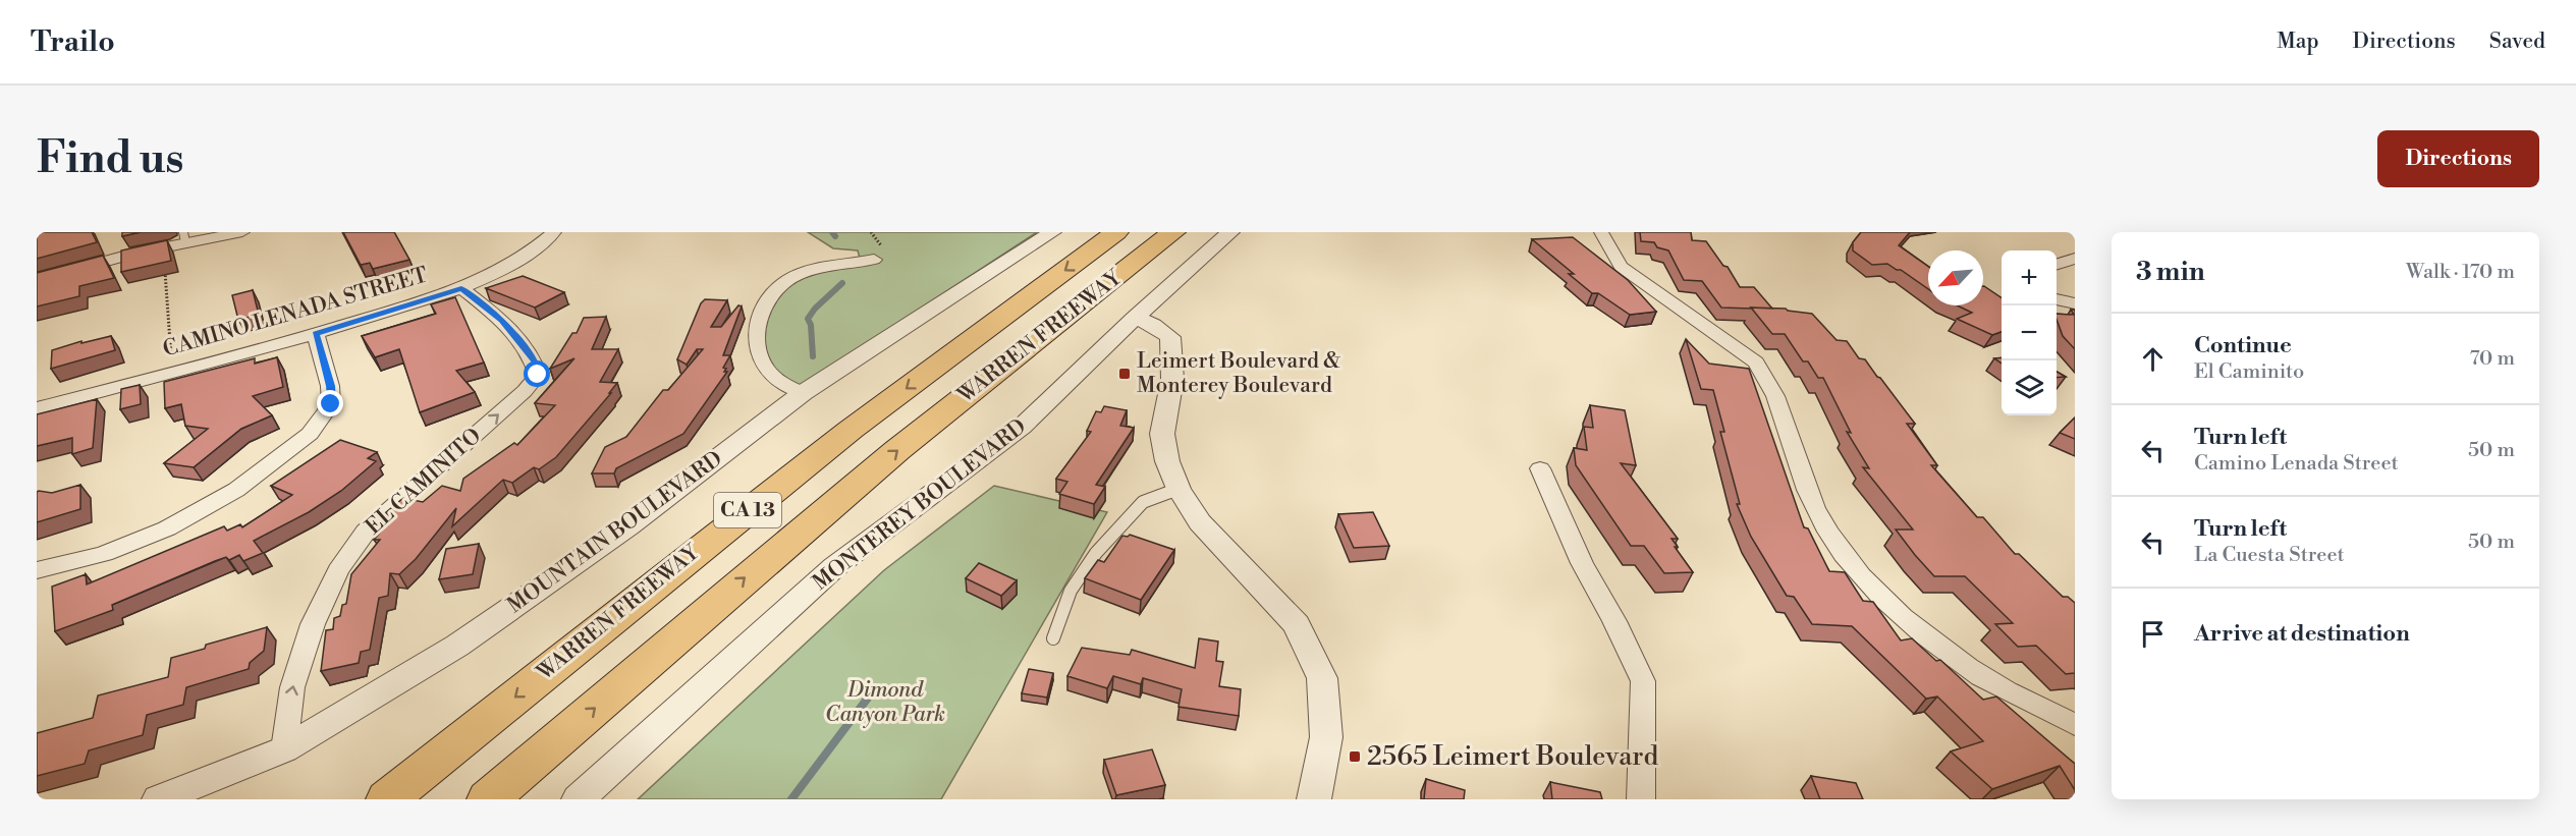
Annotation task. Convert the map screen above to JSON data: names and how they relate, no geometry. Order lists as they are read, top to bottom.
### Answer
{
  "streets": {
    "highway": ["WARREN FREEWAY", "CA 13"],
    "street": [
      "CAMINO LENADA STREET",
      "EL CAMINITO",
      "MONTEREY BOULEVARD",
      "MOUNTAIN BOULEVARD"
    ]
  },
  "crossings": [
    ["CAMINO LENADA STREET", "EL CAMINITO"],
    ["EL CAMINITO", "MOUNTAIN BOULEVARD"]
  ],
  "one_way": ["EL CAMINITO"],
  "parks": ["Dimond Canyon Park"],
  "places": {
    "transit": ["Leimert Boulevard & Monterey Boulevard", "2565 Leimert Boulevard"]
  },
  "north": "bottom left",
  "page": {
    "header": "Trailo",
    "nav": ["Map", "Directions", "Saved"],
    "buttons": "Directions",
    "title": "Find us",
    "heading": ["3 min", "Walk · 170 m"],
    "map_buttons": ["+", "−"],
    "list": [
      ["Continue", "El Caminito", "70 m"],
      ["Turn left", "Camino Lenada Street", "50 m"],
      ["Turn left", "La Cuesta Street", "50 m"],
      "Arrive at destination"
    ]
  }
}
